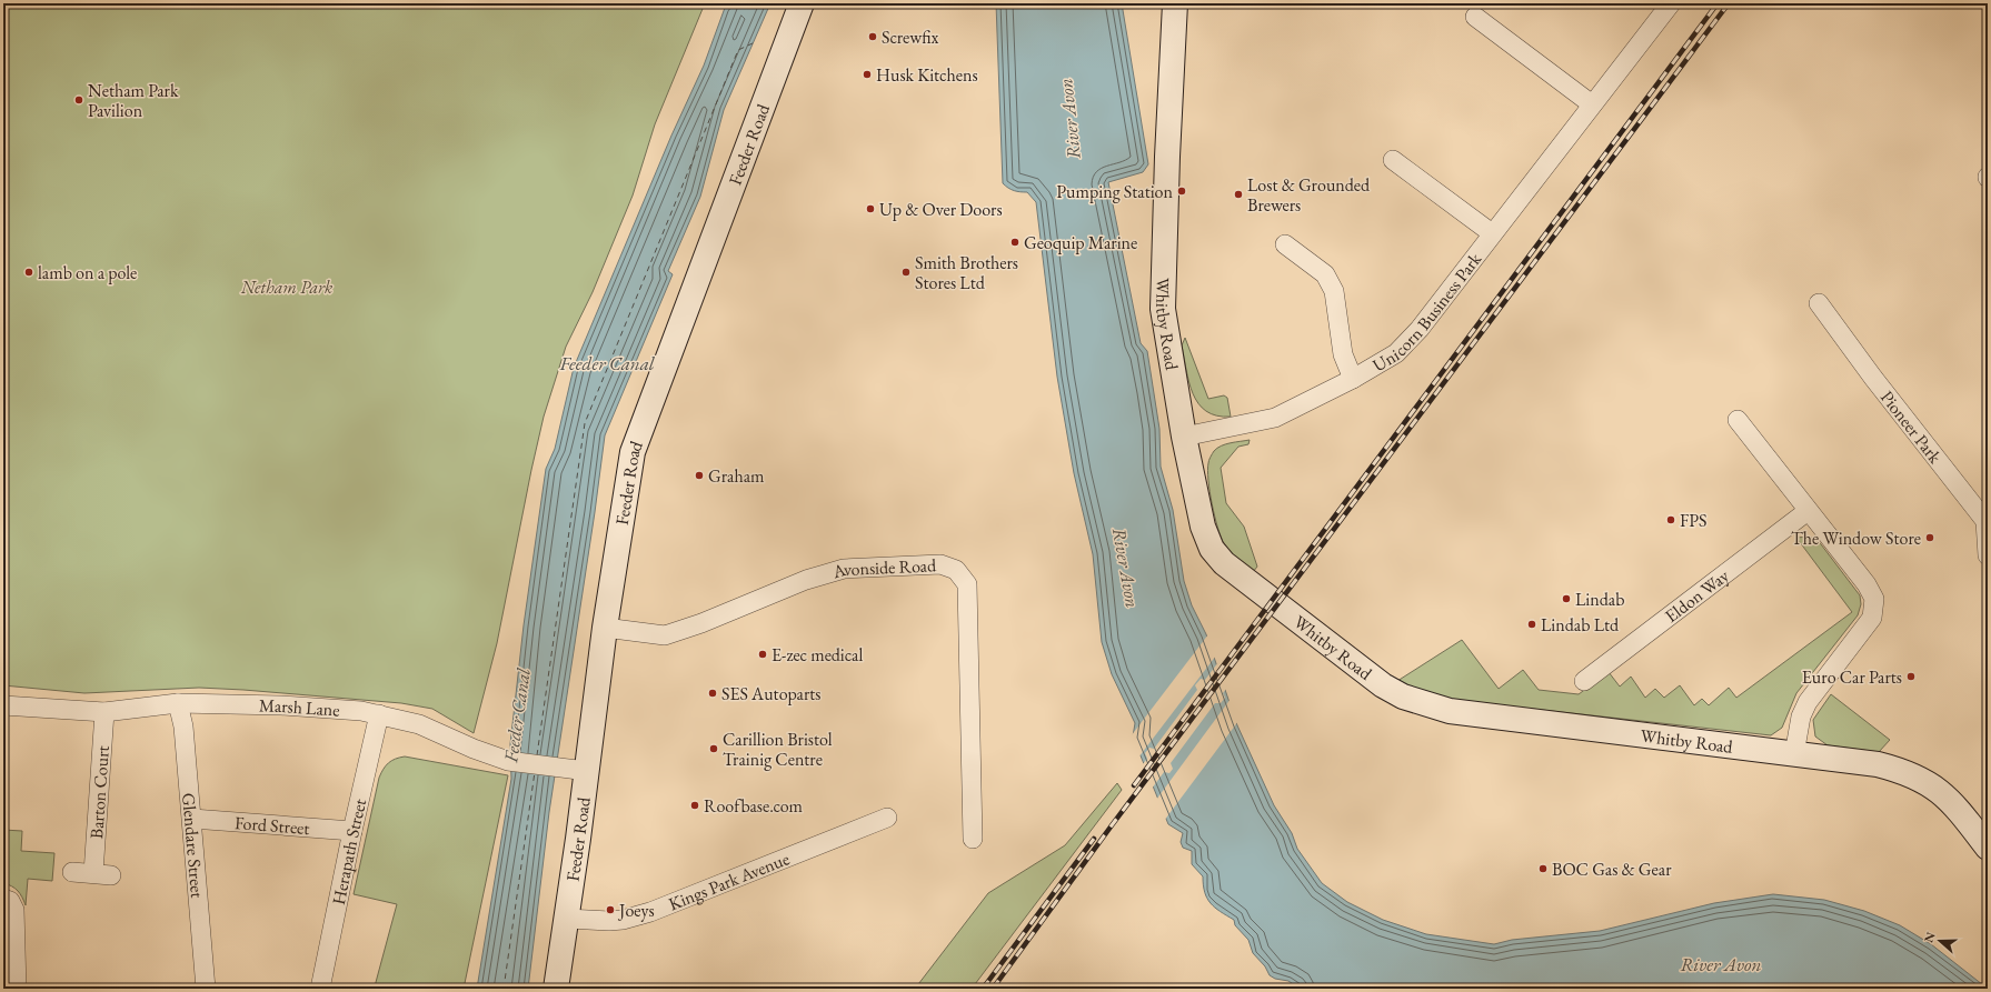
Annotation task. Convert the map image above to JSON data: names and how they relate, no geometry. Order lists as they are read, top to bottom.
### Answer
{
  "streets": {
    "street": [
      "Feeder Road",
      "Unicorn Business Park",
      "Whitby Road",
      "Pioneer Park",
      "Avonside Road",
      "Eldon Way",
      "Marsh Lane",
      "Barton Court",
      "Ford Street",
      "Glendare Street",
      "Herapath Street",
      "Kings Park Avenue"
    ]
  },
  "crossings": [
    ["Feeder Road", "Avonside Road"],
    ["Feeder Road", "Marsh Lane"],
    ["Feeder Road", "Kings Park Avenue"],
    ["Unicorn Business Park", "Whitby Road"],
    ["Marsh Lane", "Barton Court"],
    ["Marsh Lane", "Glendare Street"],
    ["Marsh Lane", "Herapath Street"],
    ["Ford Street", "Glendare Street"],
    ["Ford Street", "Herapath Street"]
  ],
  "water": ["River Avon", "Feeder Canal"],
  "parks": ["Netham Park"],
  "places": [
    "Screwfix",
    "Husk Kitchens",
    "Netham Park Pavilion",
    "Pumping Station",
    "Lost & Grounded Brewers",
    "Up & Over Doors",
    "Geoquip Marine",
    "lamb on a pole",
    "Smith Brothers Stores Ltd",
    "Graham",
    "FPS",
    "The Window Store",
    "Lindab",
    "Lindab Ltd",
    "E-zec medical",
    "Euro Car Parts",
    "SES Autoparts",
    "Carillion Bristol Trainig Centre",
    "Roofbase.com",
    "BOC Gas & Gear",
    "Joeys"
  ],
  "north": "left"
}
